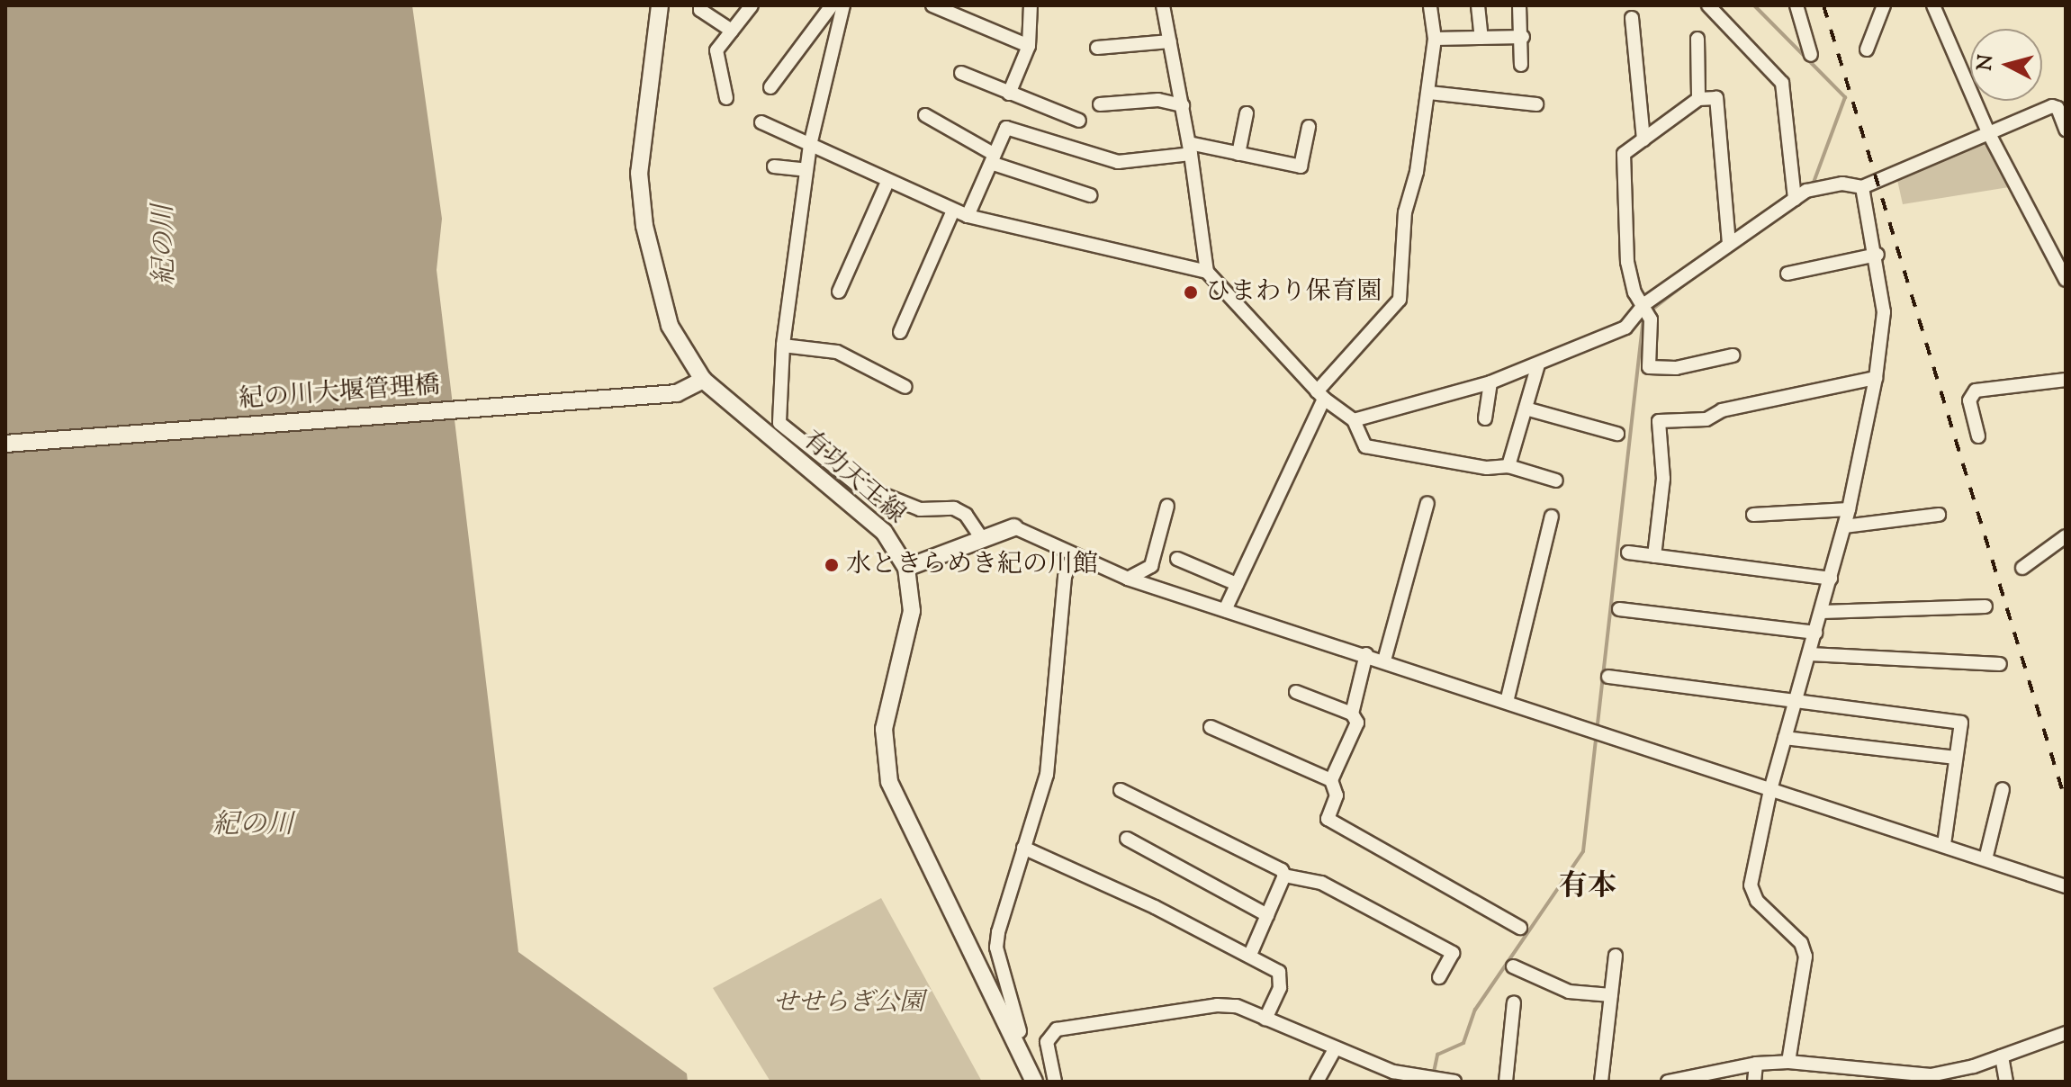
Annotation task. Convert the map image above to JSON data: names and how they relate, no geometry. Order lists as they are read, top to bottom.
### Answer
{
  "streets": {
    "main road": ["紀の川大堰管理橋", "有功天王線"]
  },
  "crossings": [
    ["紀の川大堰管理橋", "有功天王線"]
  ],
  "districts": ["有本"],
  "water": ["紀の川"],
  "parks": ["せせらぎ公園"],
  "places": ["ひまわり保育園", "水ときらめき紀の川館"],
  "north": "left"
}
